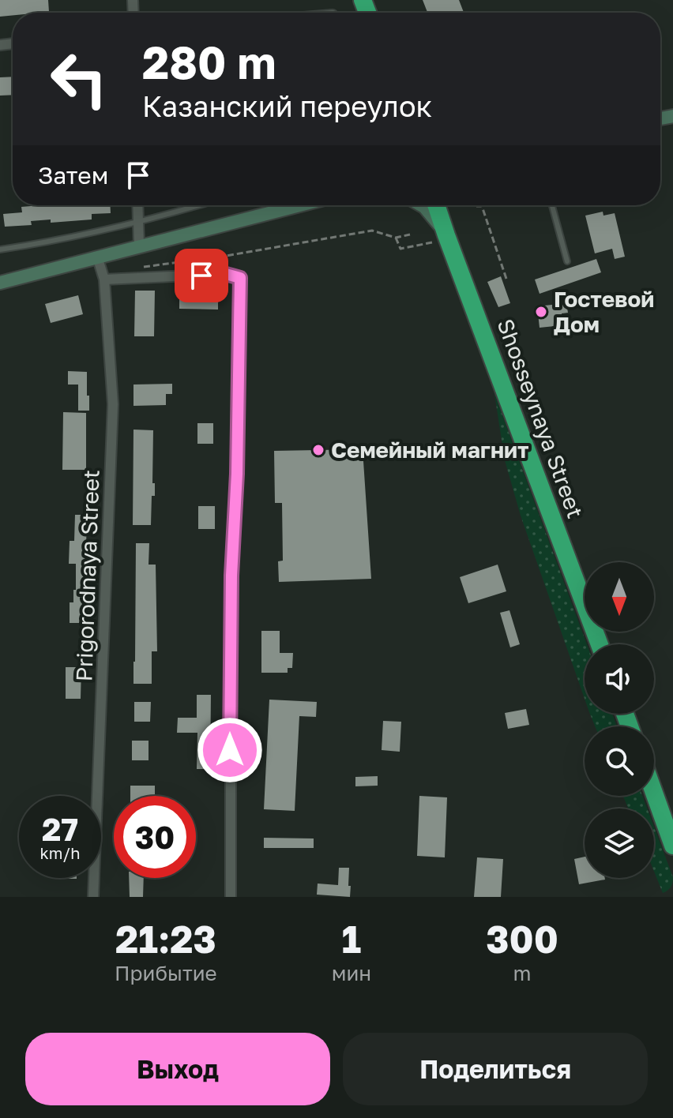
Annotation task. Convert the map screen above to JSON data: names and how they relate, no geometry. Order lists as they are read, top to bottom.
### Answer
{
  "streets": {
    "highway": ["Shosseynaya Street"],
    "street": ["Prigorodnaya Street"]
  },
  "places": ["Гостевой Дом", "Семейный магнит"],
  "north": "bottom",
  "page": {
    "turn": ["280 m", "Казанский переулок"],
    "then": "Затем",
    "speed": "27 km/h",
    "limit": "30",
    "eta": [
      "21:23",
      "Прибытие",
      "1",
      "мин",
      "300",
      "m"
    ],
    "buttons": ["Выход", "Поделиться"]
  }
}
